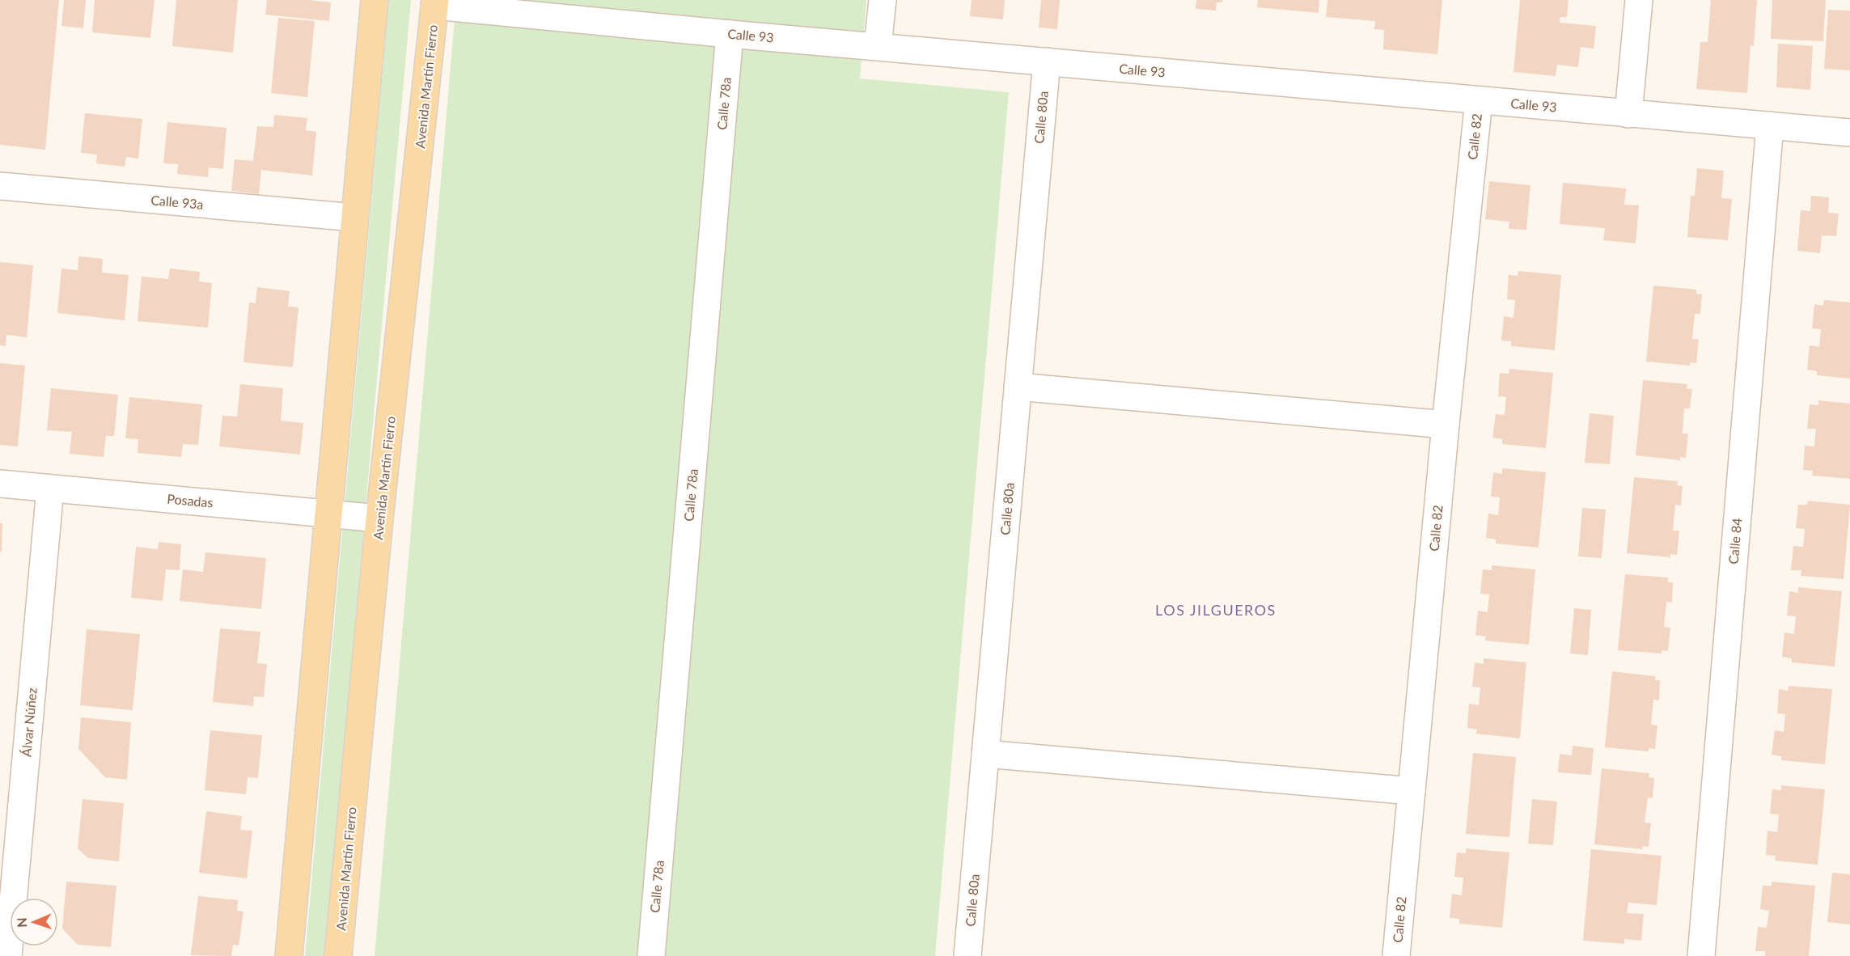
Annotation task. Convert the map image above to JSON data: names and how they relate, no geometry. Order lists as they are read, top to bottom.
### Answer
{
  "streets": {
    "main road": ["Avenida Martín Fierro"],
    "street": [
      "Calle 93",
      "Calle 78a",
      "Calle 80a",
      "Calle 82",
      "Calle 93a",
      "Posadas",
      "Calle 84",
      "Álvar Núñez"
    ]
  },
  "crossings": [
    ["Calle 93", "Avenida Martín Fierro"],
    ["Calle 93", "Calle 78a"],
    ["Calle 93", "Calle 80a"],
    ["Calle 93", "Calle 82"],
    ["Calle 93", "Calle 84"],
    ["Avenida Martín Fierro", "Posadas"],
    ["Posadas", "Álvar Núñez"]
  ],
  "districts": ["LOS JILGUEROS"],
  "north": "left"
}
